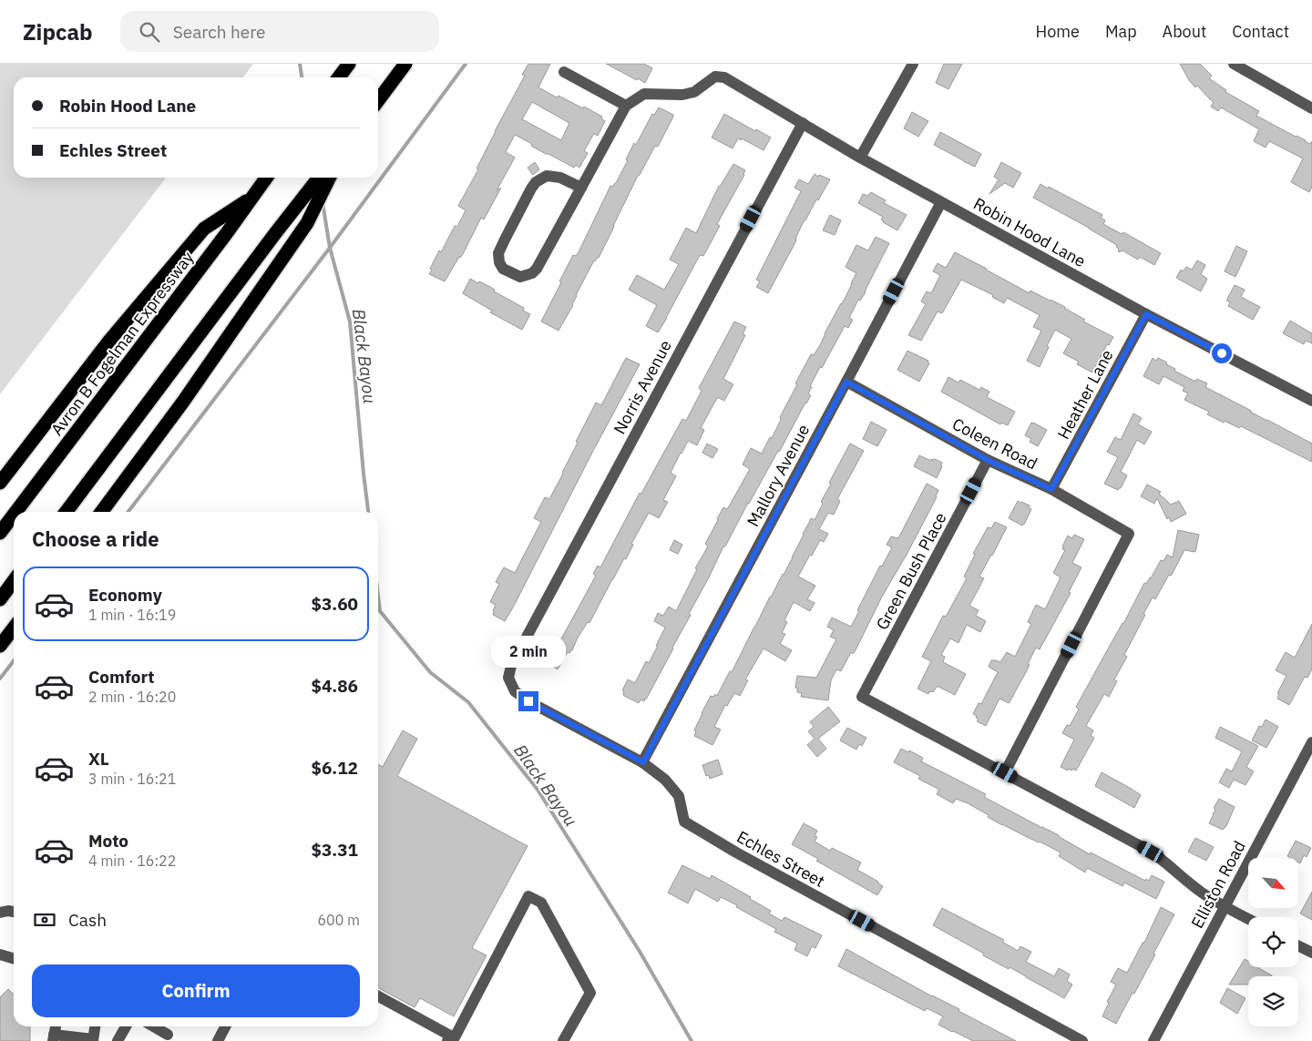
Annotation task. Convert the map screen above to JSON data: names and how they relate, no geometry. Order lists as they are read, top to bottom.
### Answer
{
  "streets": {
    "highway": ["Avron B Fogelman Expressway"],
    "street": [
      "Robin Hood Lane",
      "Norris Avenue",
      "Heather Lane",
      "Coleen Road",
      "Mallory Avenue",
      "Green Bush Place",
      "Echles Street",
      "Elliston Road"
    ]
  },
  "crossings": [
    ["Robin Hood Lane", "Norris Avenue"],
    ["Robin Hood Lane", "Heather Lane"],
    ["Robin Hood Lane", "Mallory Avenue"],
    ["Norris Avenue", "Echles Street"],
    ["Heather Lane", "Coleen Road"],
    ["Coleen Road", "Mallory Avenue"],
    ["Coleen Road", "Green Bush Place"],
    ["Mallory Avenue", "Echles Street"]
  ],
  "water": ["Black Bayou"],
  "north": "bottom right",
  "page": {
    "header": "Zipcab",
    "search": "Search here",
    "nav": [
      "Home",
      "Map",
      "About",
      "Contact"
    ],
    "banner": ["Robin Hood Lane", "Echles Street"],
    "heading": "Choose a ride",
    "list": [
      {
        "name": "Economy",
        "note": "1 min · 16:19",
        "value": "$3.60"
      },
      {
        "name": "Comfort",
        "note": "2 min · 16:20",
        "value": "$4.86"
      },
      {
        "name": "XL",
        "note": "3 min · 16:21",
        "value": "$6.12"
      },
      {
        "name": "Moto",
        "note": "4 min · 16:22",
        "value": "$3.31"
      }
    ],
    "bubble": "2 min",
    "pay": ["Cash", "600 m"],
    "buttons": "Confirm"
  }
}
